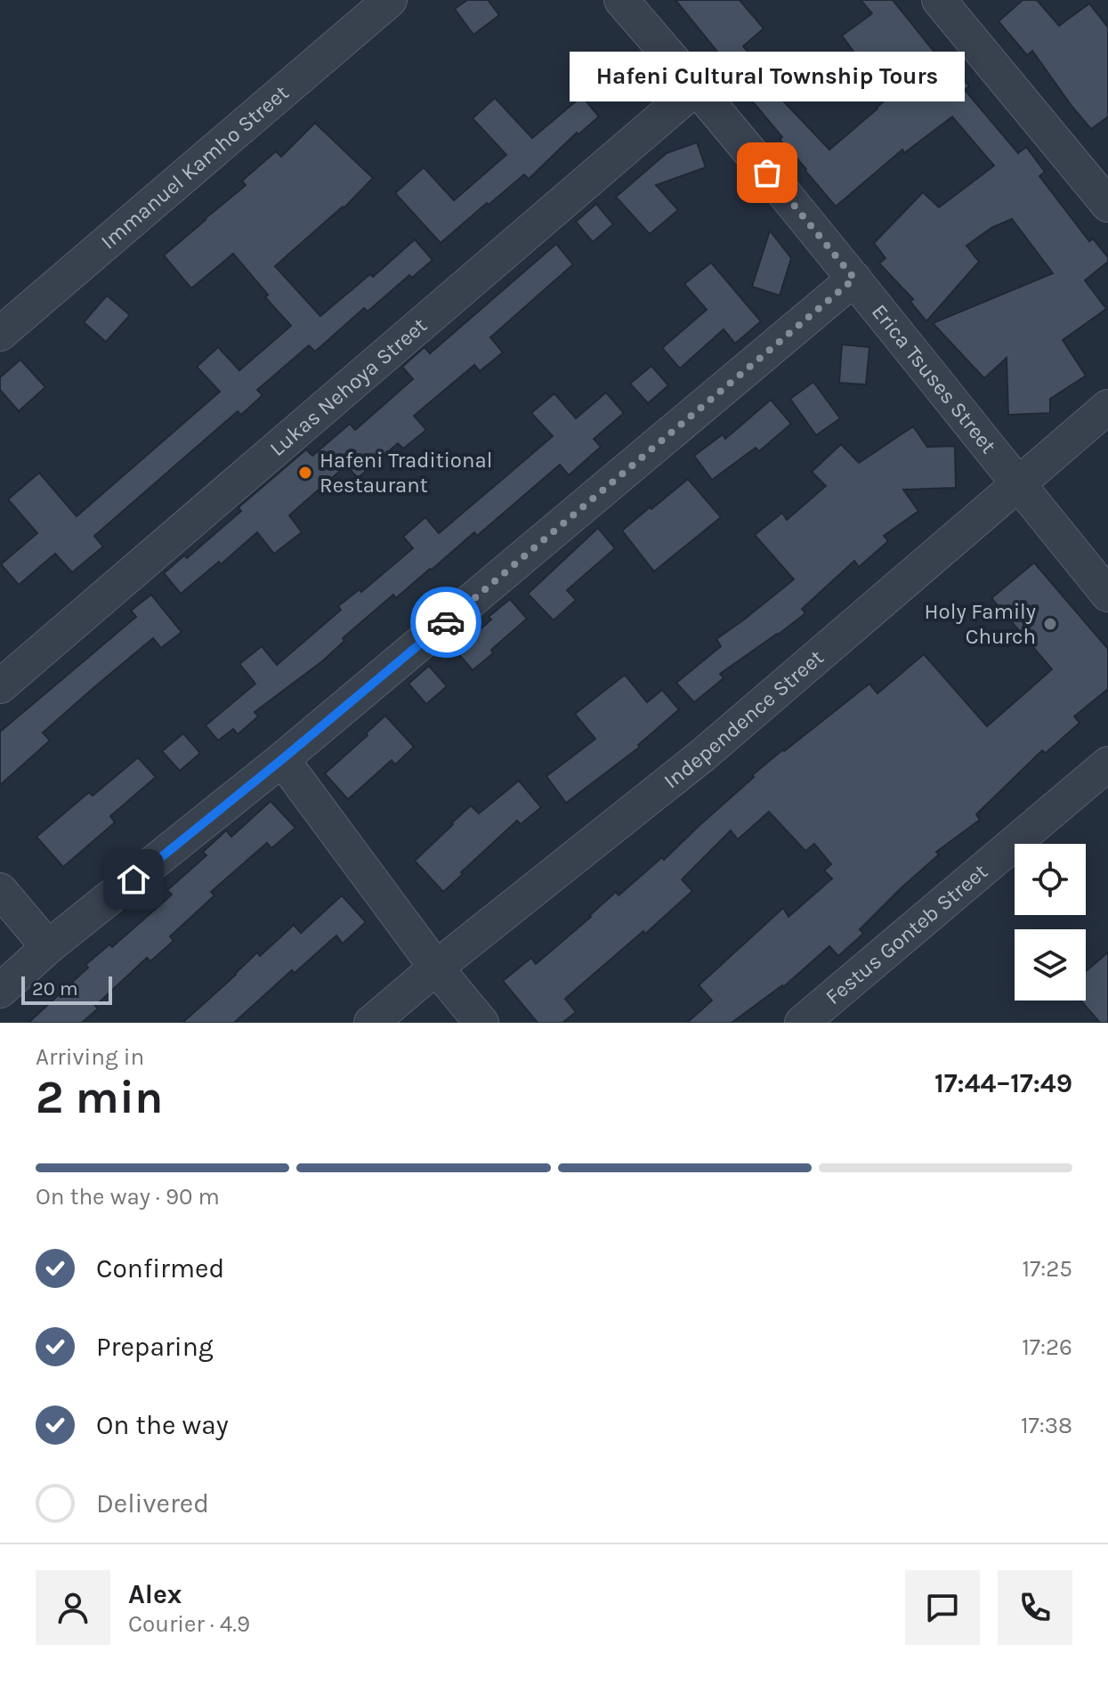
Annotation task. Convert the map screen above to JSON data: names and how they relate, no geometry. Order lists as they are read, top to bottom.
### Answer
{
  "streets": {
    "street": [
      "Immanuel Kamho Street",
      "Erica Tsuses Street",
      "Lukas Nehoya Street",
      "Independence Street",
      "Festus Gonteb Street"
    ]
  },
  "crossings": [
    ["Erica Tsuses Street", "Lukas Nehoya Street"],
    ["Erica Tsuses Street", "Independence Street"]
  ],
  "places": ["Hafeni Cultural Township Tours", "Hafeni Traditional Restaurant", "Holy Family Church"],
  "scale_bar": "20 m",
  "page": {
    "bubble": "Hafeni Cultural Township Tours",
    "scale": "20 m",
    "heading": ["2 min", "Arriving in", "17:44–17:49"],
    "panel": ["Alex", "Courier · 4.9"],
    "bar": "On the way · 90 m",
    "list": [
      ["Confirmed", "17:25"],
      ["Preparing", "17:26"],
      ["On the way", "17:38"],
      "Delivered"
    ]
  }
}
